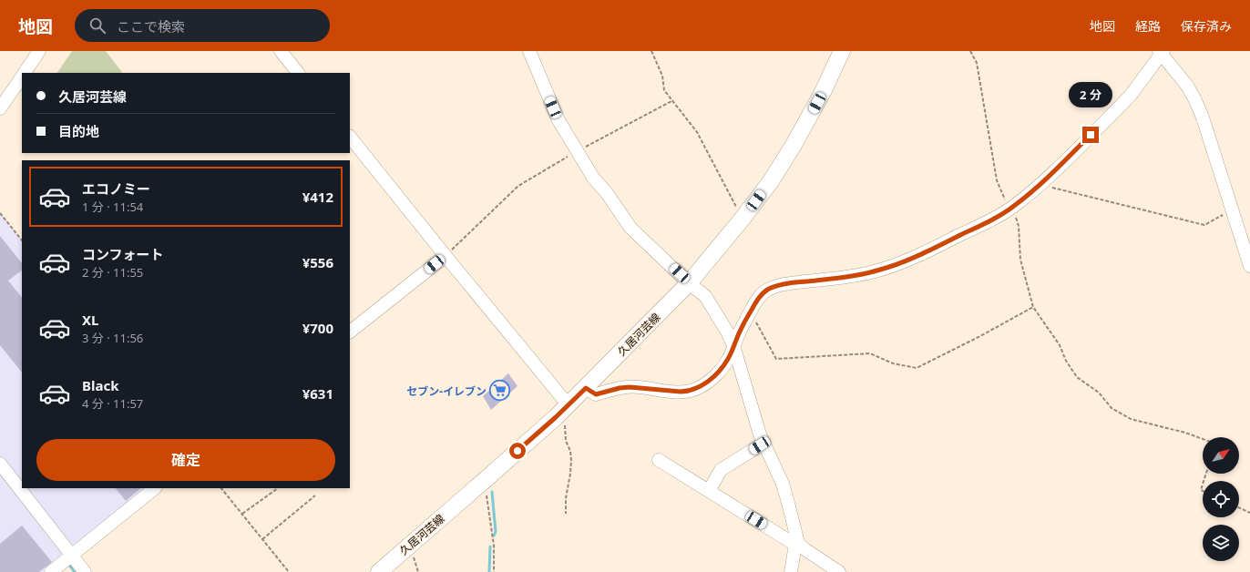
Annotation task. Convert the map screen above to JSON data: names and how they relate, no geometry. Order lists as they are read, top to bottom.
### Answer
{
  "streets": {
    "main road": ["久居河芸線"]
  },
  "places": {
    "supermarket": ["セブン-イレブン"]
  },
  "north": "top right",
  "page": {
    "header": "地図",
    "search": "ここで検索",
    "nav": ["地図", "経路", "保存済み"],
    "banner": ["久居河芸線", "目的地"],
    "bubble": "2 分",
    "list": [
      {
        "name": "エコノミー",
        "note": "1 分 · 11:54",
        "value": "¥412"
      },
      {
        "name": "コンフォート",
        "note": "2 分 · 11:55",
        "value": "¥556"
      },
      {
        "name": "XL",
        "note": "3 分 · 11:56",
        "value": "¥700"
      },
      {
        "name": "Black",
        "note": "4 分 · 11:57",
        "value": "¥631"
      }
    ],
    "buttons": "確定"
  }
}
